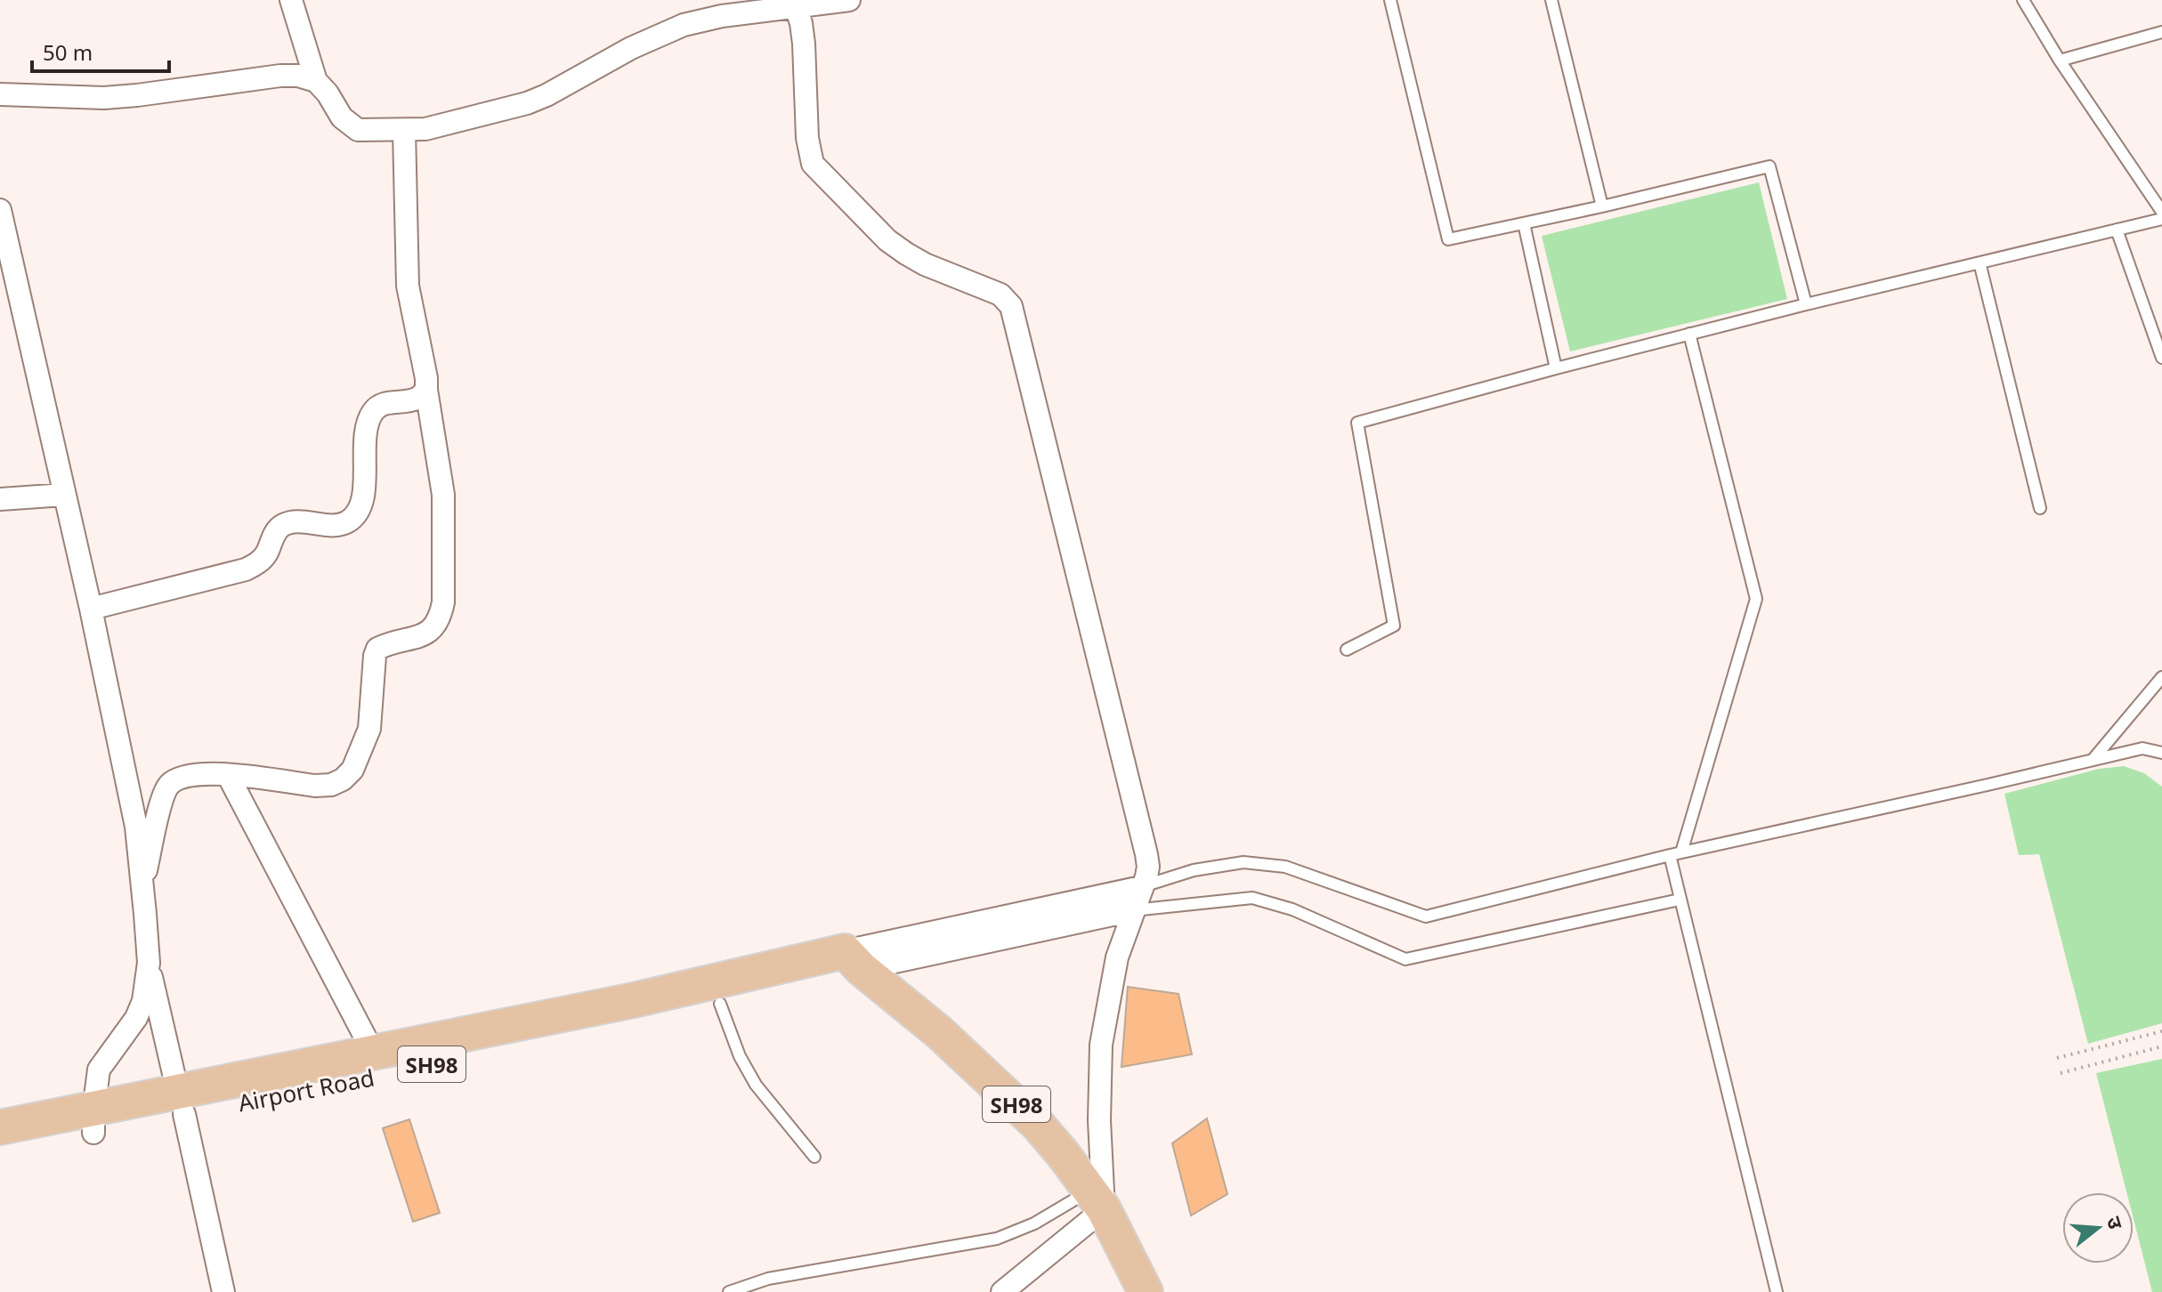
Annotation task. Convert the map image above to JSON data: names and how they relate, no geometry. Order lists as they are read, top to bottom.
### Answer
{
  "streets": {
    "main road": ["SH98", "Airport Road"]
  },
  "crossings": [
    ["SH98", "Airport Road"]
  ],
  "scale_bar": "50 m",
  "north": "right"
}
